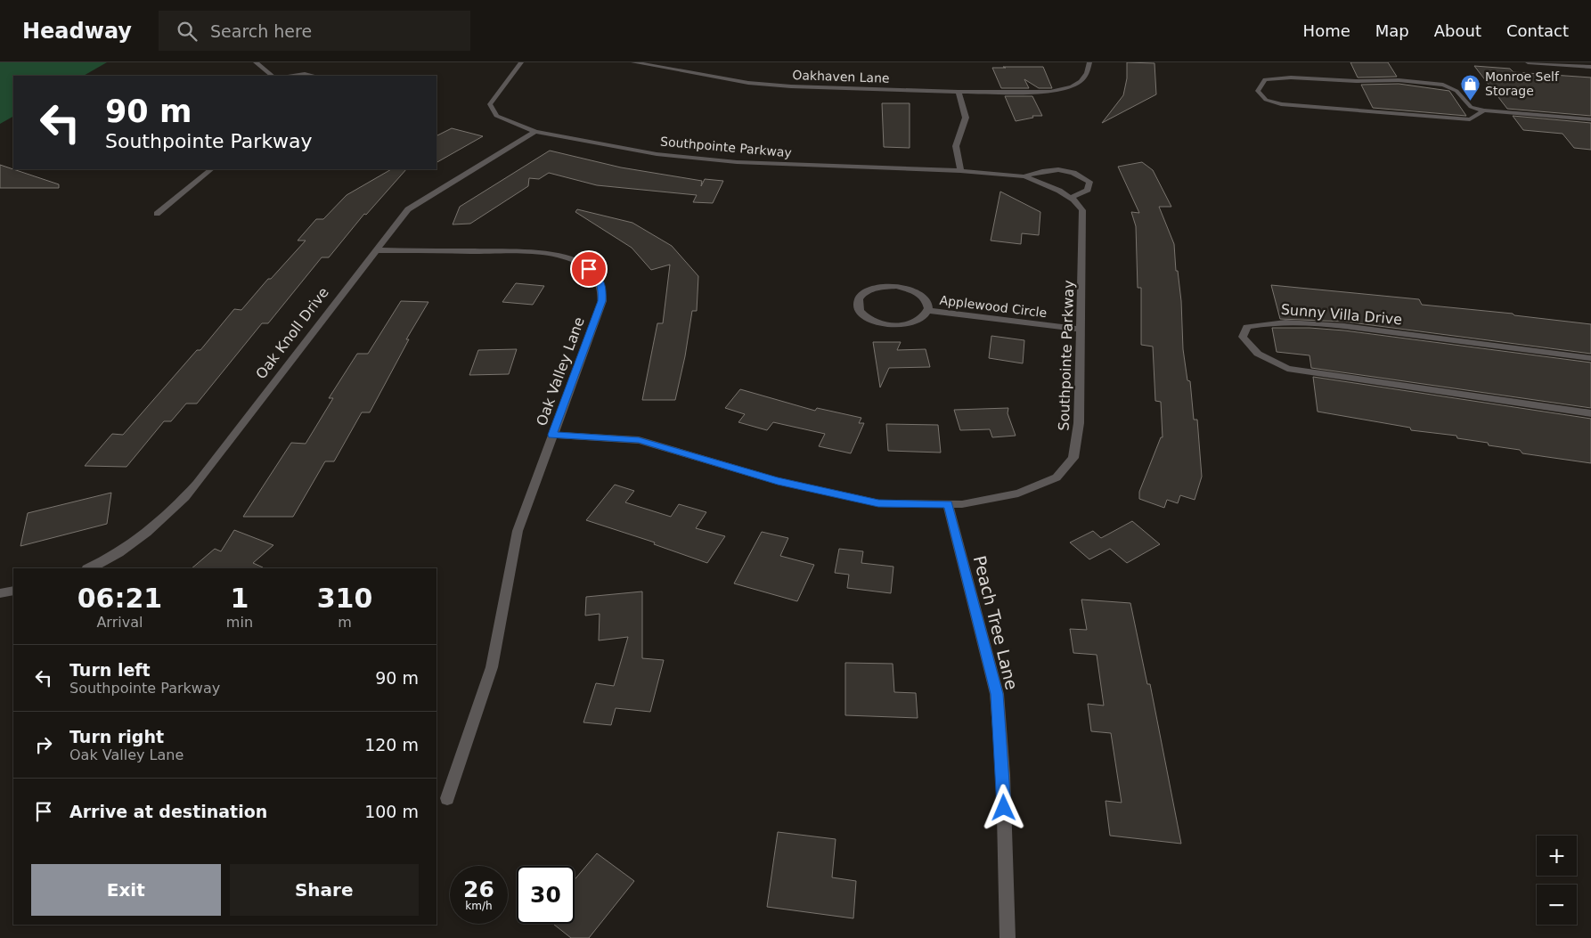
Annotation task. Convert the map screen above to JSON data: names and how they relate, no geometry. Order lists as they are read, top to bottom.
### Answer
{
  "streets": {
    "street": [
      "Oakhaven Lane",
      "Southpointe Parkway",
      "Applewood Circle",
      "Sunny Villa Drive",
      "Oak Knoll Drive",
      "Oak Valley Lane",
      "Peach Tree Lane"
    ]
  },
  "crossings": [
    ["Southpointe Parkway", "Applewood Circle"],
    ["Southpointe Parkway", "Oak Knoll Drive"],
    ["Southpointe Parkway", "Oak Valley Lane"],
    ["Southpointe Parkway", "Peach Tree Lane"],
    ["Oak Knoll Drive", "Oak Valley Lane"]
  ],
  "places": {
    "shop": ["Monroe Self Storage"]
  },
  "page": {
    "header": "Headway",
    "search": "Search here",
    "nav": [
      "Home",
      "Map",
      "About",
      "Contact"
    ],
    "turn": ["90 m", "Southpointe Parkway"],
    "eta": [
      "06:21",
      "Arrival",
      "1",
      "min",
      "310",
      "m"
    ],
    "list": [
      {
        "name": "Turn left",
        "note": "Southpointe Parkway",
        "value": "90 m"
      },
      {
        "name": "Turn right",
        "note": "Oak Valley Lane",
        "value": "120 m"
      },
      {
        "name": "Arrive at destination",
        "value": "100 m"
      }
    ],
    "map_buttons": ["+", "−"],
    "buttons": ["Exit", "Share"],
    "speed": "26 km/h",
    "limit": "30"
  }
}
